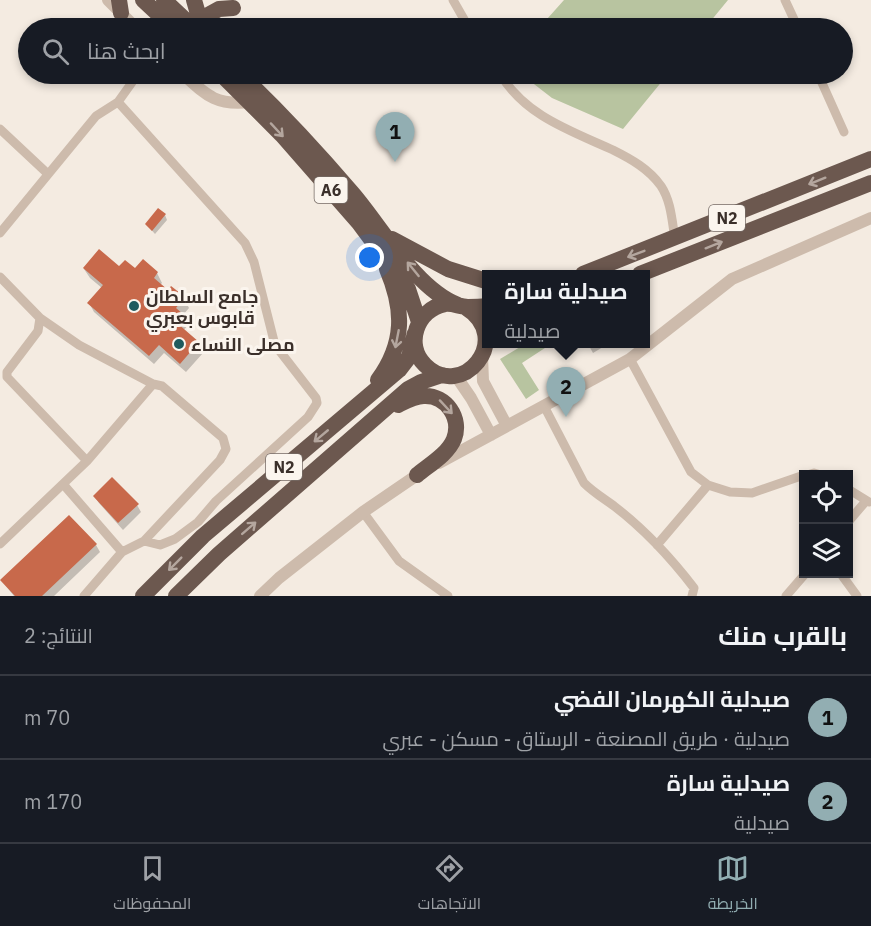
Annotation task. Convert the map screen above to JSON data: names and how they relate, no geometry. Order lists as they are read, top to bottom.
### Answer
{
  "streets": {
    "highway": ["A6", "N2"]
  },
  "crossings": [
    ["A6", "N2"]
  ],
  "places": ["جامع السلطان قابوس بعبري", "مصلى النساء"],
  "page": {
    "search": "ابحث هنا",
    "pins": ["1", "2"],
    "popup": ["صيدلية سارة", "صيدلية"],
    "heading": ["بالقرب منك", "النتائج: 2"],
    "list": [
      {
        "mark": "1",
        "name": "صيدلية الكهرمان الفضي",
        "note": "صيدلية · طريق المصنعة - الرستاق - مسكن - عبري",
        "value": "70 m"
      },
      {
        "mark": "2",
        "name": "صيدلية سارة",
        "note": "صيدلية",
        "value": "170 m"
      }
    ],
    "nav": ["الخريطة", "الاتجاهات", "المحفوظات"]
  }
}
